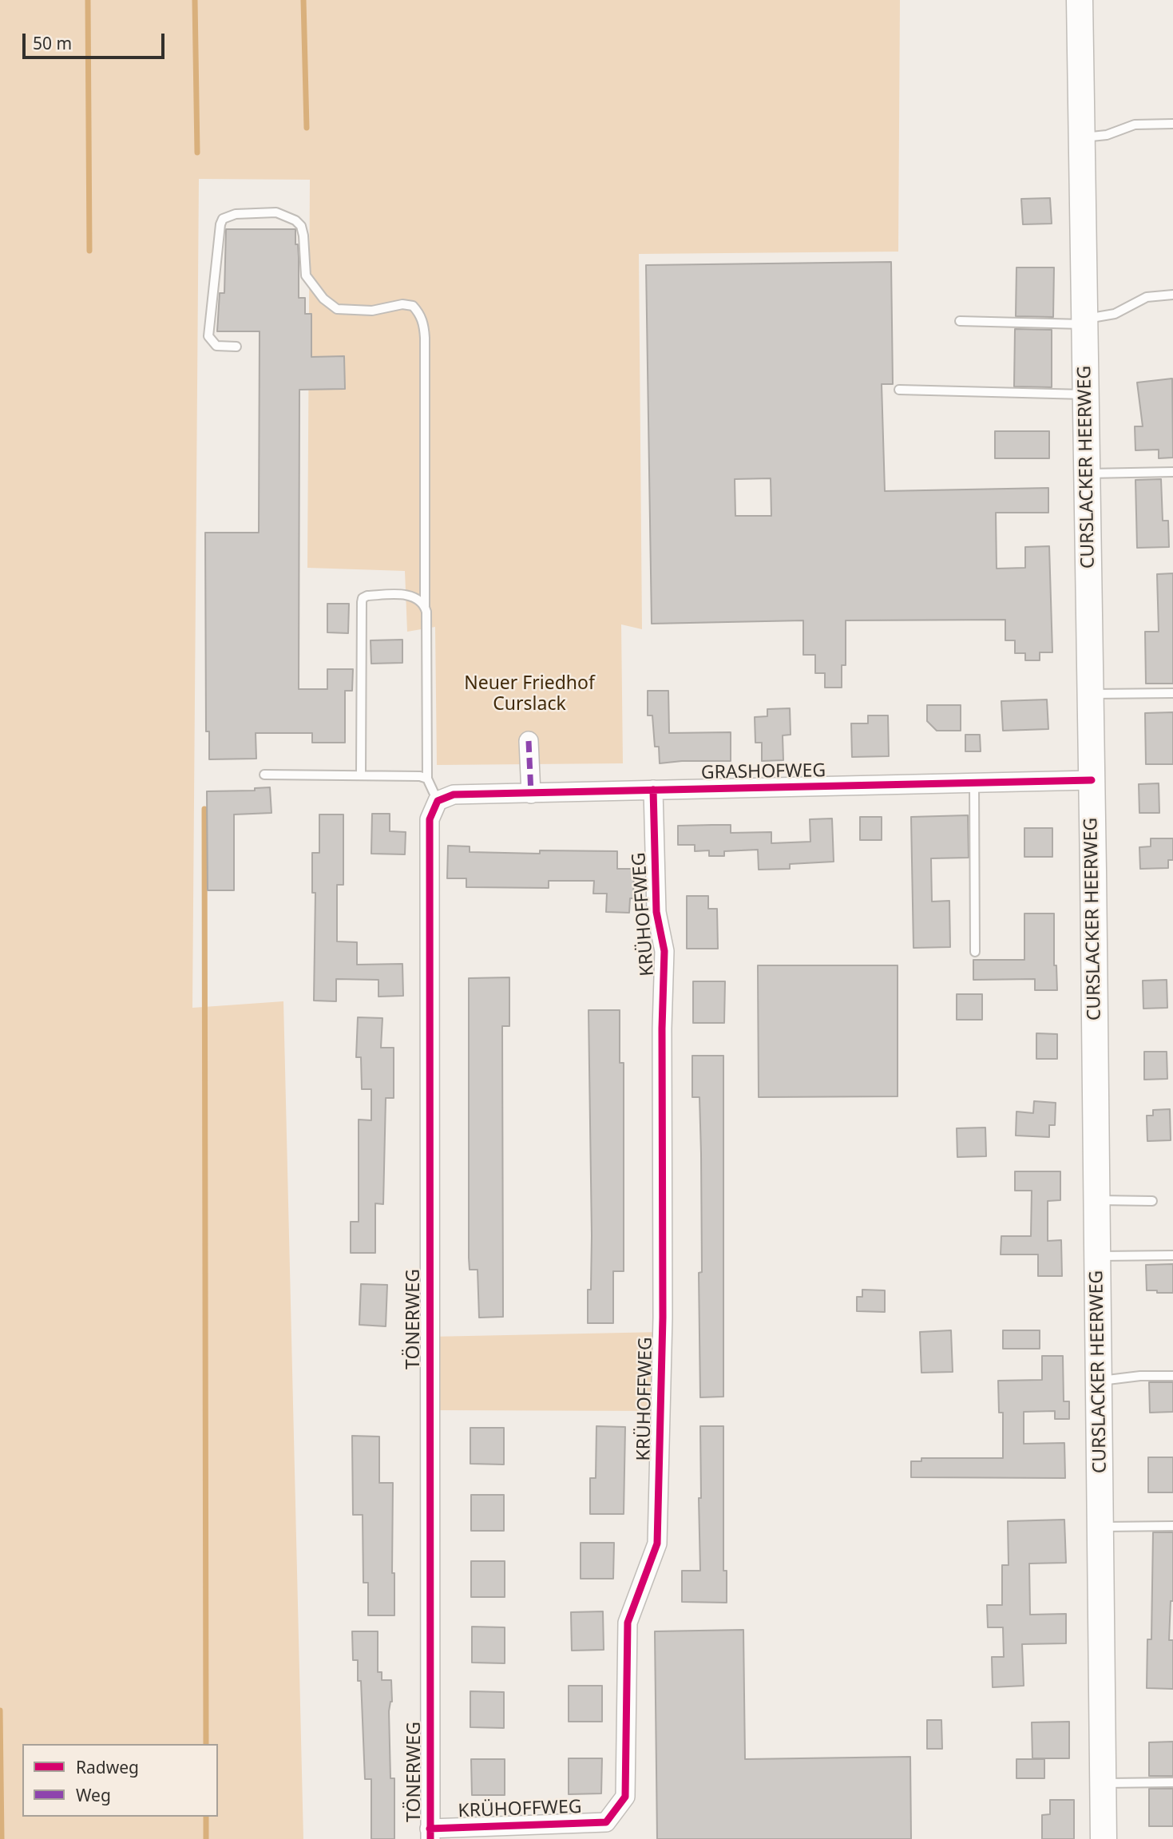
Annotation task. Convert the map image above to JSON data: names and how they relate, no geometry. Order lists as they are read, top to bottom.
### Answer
{
  "streets": {
    "main road": ["CURSLACKER HEERWEG"],
    "street": ["GRASHOFWEG", "KRÜHOFFWEG", "TÖNERWEG"]
  },
  "crossings": [
    ["CURSLACKER HEERWEG", "GRASHOFWEG"],
    ["GRASHOFWEG", "KRÜHOFFWEG"],
    ["GRASHOFWEG", "TÖNERWEG"],
    ["KRÜHOFFWEG", "TÖNERWEG"]
  ],
  "parks": ["Neuer Friedhof Curslack"],
  "legend": ["Radweg", "Weg"],
  "scale_bar": "50 m"
}
